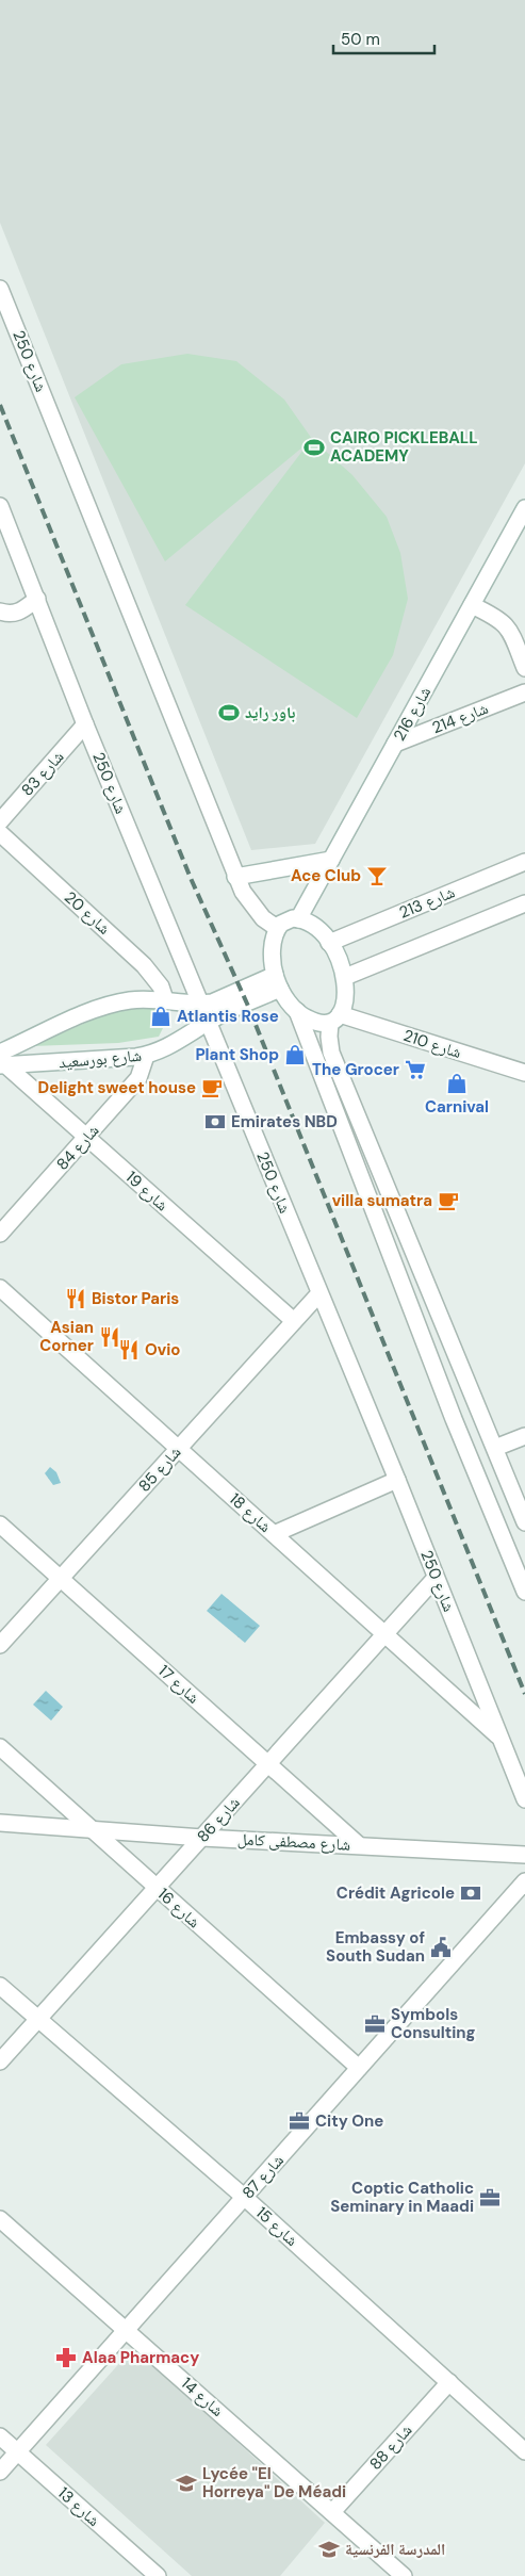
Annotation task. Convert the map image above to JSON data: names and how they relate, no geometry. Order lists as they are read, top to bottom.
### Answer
{
  "streets": {
    "street": [
      "شارع 250",
      "شارع 216",
      "شارع 214",
      "شارع 83",
      "شارع 213",
      "شارع 20",
      "شارع 210",
      "شارع بورسعيد",
      "شارع 84",
      "شارع 19",
      "شارع 85",
      "شارع 18",
      "شارع 17",
      "شارع 86",
      "شارع مصطفى كامل",
      "شارع 16",
      "شارع 87",
      "شارع 15",
      "شارع 14",
      "شارع 88",
      "شارع 13"
    ]
  },
  "crossings": [
    ["شارع 250", "شارع 216"],
    ["شارع 250", "شارع 83"],
    ["شارع 250", "شارع 213"],
    ["شارع 250", "شارع 210"],
    ["شارع 250", "شارع بورسعيد"],
    ["شارع 250", "شارع 85"],
    ["شارع 250", "شارع 18"],
    ["شارع 250", "شارع 86"],
    ["شارع 216", "شارع 214"],
    ["شارع 216", "شارع 213"],
    ["شارع 216", "شارع 210"],
    ["شارع 216", "شارع بورسعيد"],
    ["شارع 213", "شارع 210"],
    ["شارع 213", "شارع بورسعيد"],
    ["شارع 210", "شارع بورسعيد"],
    ["شارع بورسعيد", "شارع 84"],
    ["شارع بورسعيد", "شارع 19"],
    ["شارع 84", "شارع 19"],
    ["شارع 19", "شارع 85"],
    ["شارع 85", "شارع 18"],
    ["شارع 85", "شارع 17"],
    ["شارع 18", "شارع 86"],
    ["شارع 17", "شارع 86"],
    ["شارع 17", "شارع مصطفى كامل"],
    ["شارع 86", "شارع مصطفى كامل"],
    ["شارع 86", "شارع 16"],
    ["شارع 86", "شارع 15"],
    ["شارع مصطفى كامل", "شارع 16"],
    ["شارع 16", "شارع 87"],
    ["شارع 87", "شارع 15"],
    ["شارع 87", "شارع 14"],
    ["شارع 87", "شارع 13"],
    ["شارع 15", "شارع 88"],
    ["شارع 14", "شارع 88"]
  ],
  "places": {
    "sports": ["CAIRO PICKLEBALL ACADEMY", "باور رايد"],
    "bar": ["Ace Club"],
    "shop": ["Atlantis Rose", "Plant Shop", "Carnival"],
    "supermarket": ["The Grocer"],
    "cafe": ["Delight sweet house", "villa sumatra"],
    "bank": ["Emirates NBD", "Crédit Agricole"],
    "restaurant": ["Bistor Paris", "Asian Corner", "Ovio"],
    "public building": ["Embassy of South Sudan"],
    "office": ["Symbols Consulting", "City One", "Coptic Catholic Seminary in Maadi"],
    "pharmacy": ["Alaa Pharmacy"],
    "school or university": ["Lycée \"El Horreya\" De Méadi", "المدرسة الفرنسية"]
  },
  "scale_bar": "50 m"
}
